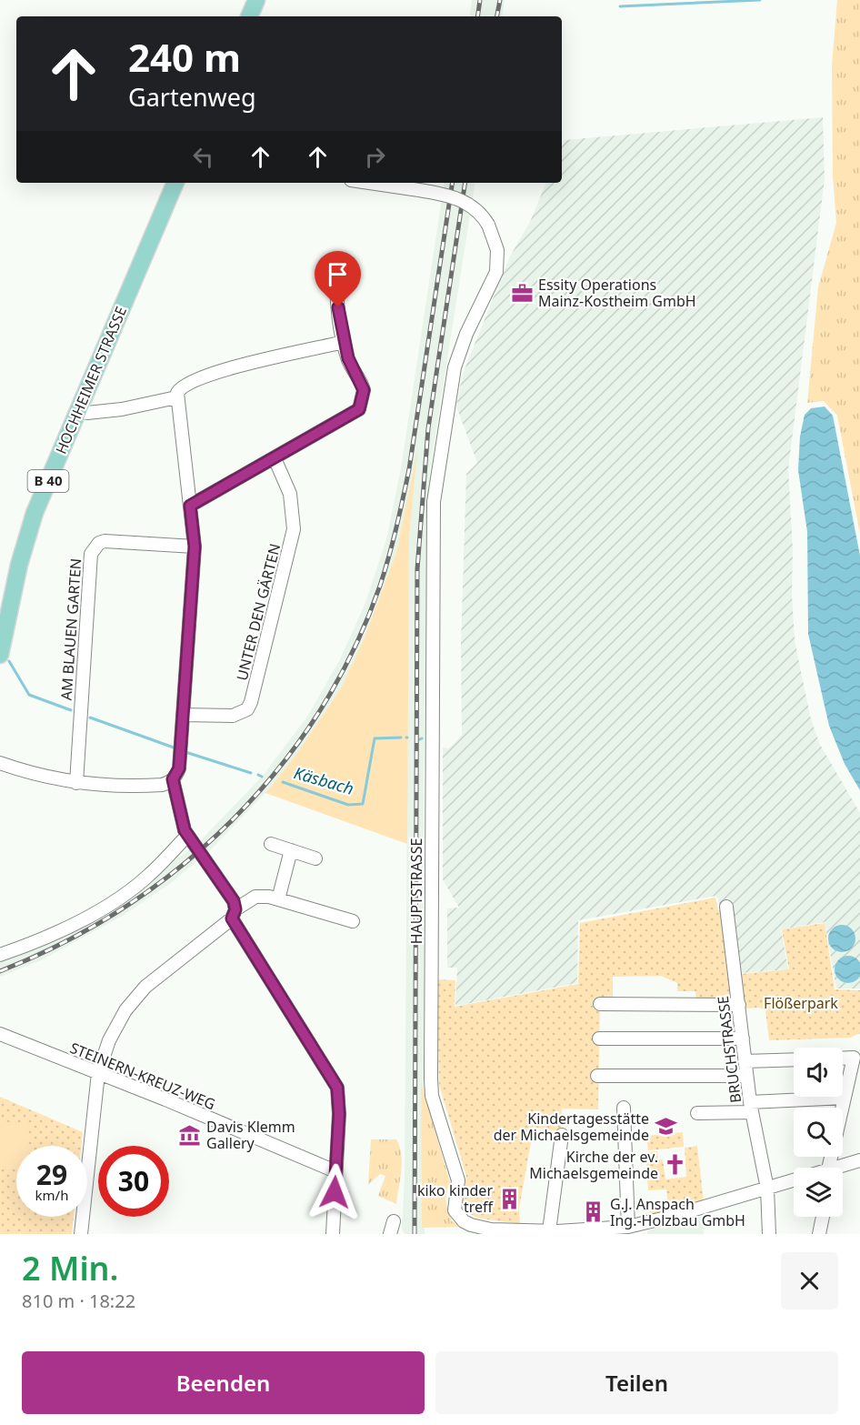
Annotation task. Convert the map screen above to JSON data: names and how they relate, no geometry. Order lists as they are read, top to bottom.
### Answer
{
  "streets": {
    "main road": ["HOCHHEIMER STRASSE", "B 40"],
    "street": [
      "UNTER DEN GÄRTEN",
      "AM BLAUEN GARTEN",
      "HAUPTSTRASSE",
      "BRUCHSTRASSE",
      "STEINERN-KREUZ-WEG"
    ]
  },
  "crossings": [
    ["HAUPTSTRASSE", "BRUCHSTRASSE"]
  ],
  "water": ["Käsbach"],
  "parks": ["Flößerpark"],
  "places": {
    "office": ["Essity Operations Mainz-Kostheim GmbH"],
    "school or university": ["Kindertagesstätte der Michaelsgemeinde"],
    "museum": ["Davis Klemm Gallery"],
    "church": ["Kirche der ev. Michaelsgemeinde"],
    "building": ["kiko kinder treff", "G.J. Anspach Ing.-Holzbau GmbH"]
  },
  "page": {
    "turn": ["240 m", "Gartenweg"],
    "speed": "29 km/h",
    "limit": "30",
    "heading": ["2 Min.", "810 m · 18:22"],
    "buttons": ["Beenden", "Teilen"]
  }
}
